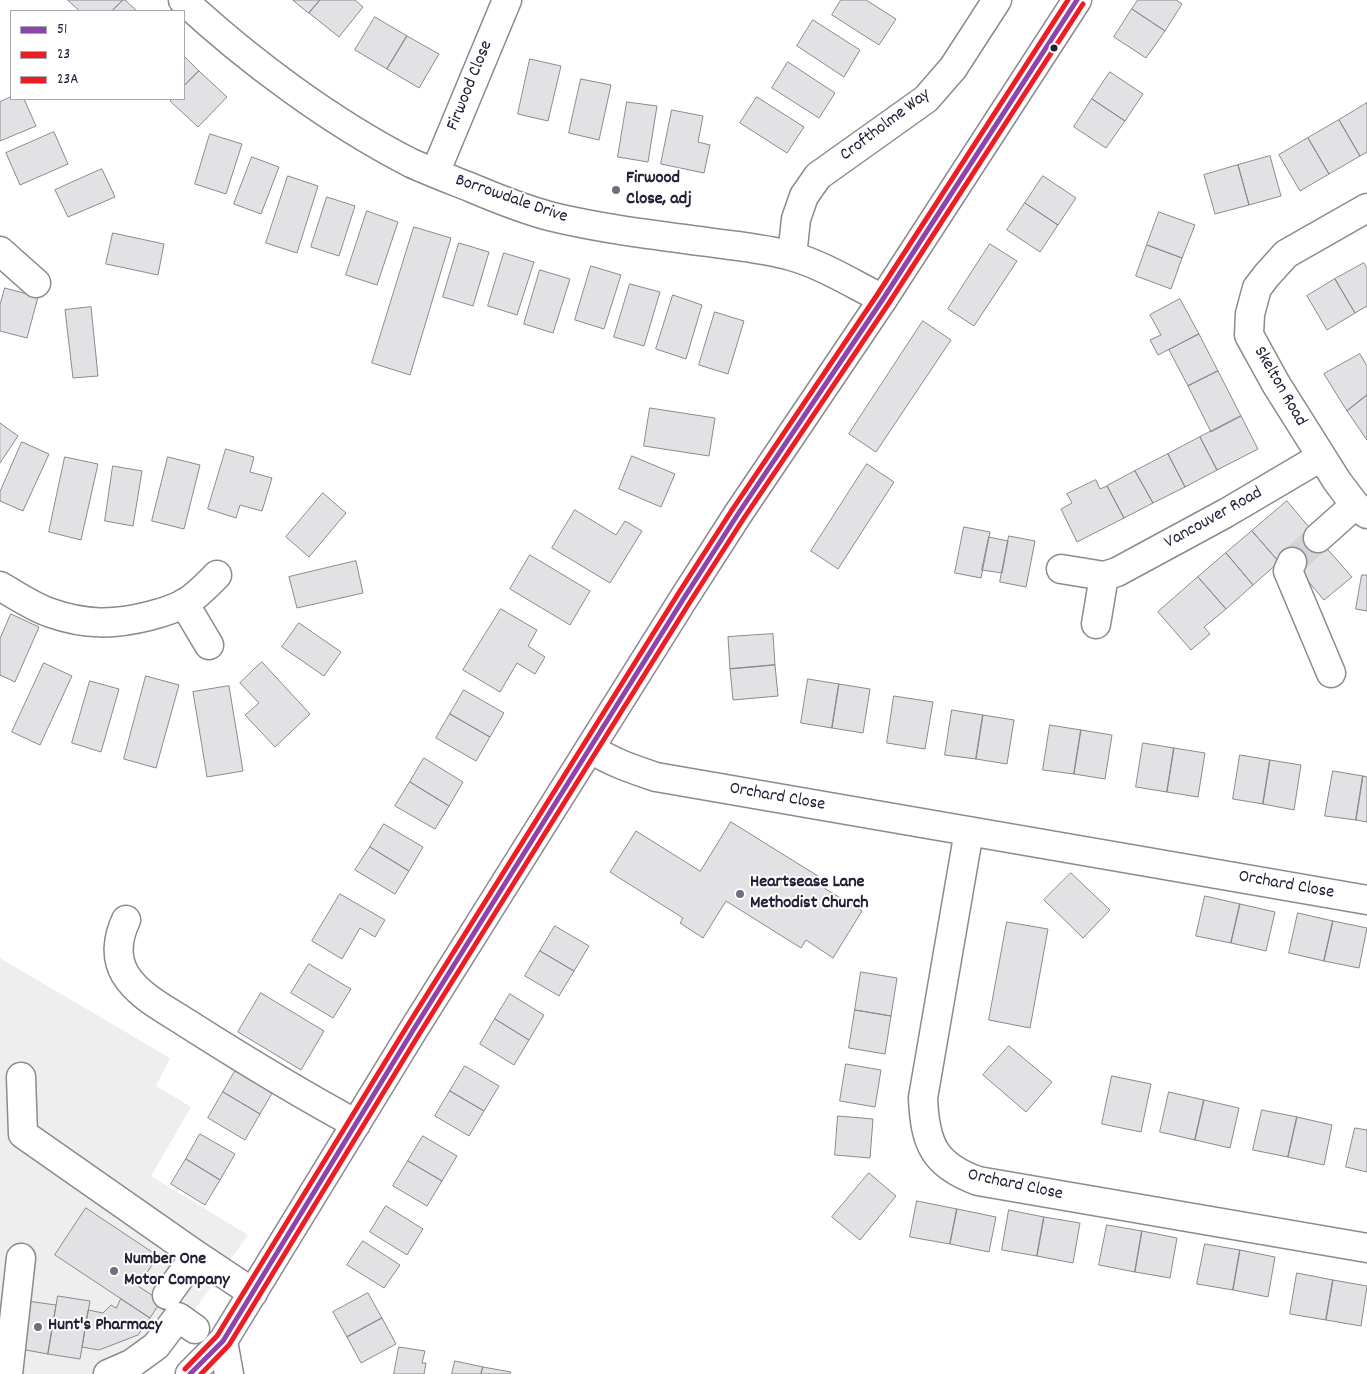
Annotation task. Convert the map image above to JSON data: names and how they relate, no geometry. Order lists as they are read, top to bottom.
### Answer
{
  "streets": {
    "main road": [
      "Firwood Close",
      "Croftholme Way",
      "Borrowdale Drive",
      "Skelton Road",
      "Vancouver Road",
      "Orchard Close"
    ]
  },
  "crossings": [
    ["Firwood Close", "Borrowdale Drive"],
    ["Croftholme Way", "Borrowdale Drive"],
    ["Skelton Road", "Vancouver Road"]
  ],
  "places": [
    "Firwood Close, adj",
    "Heartsease Lane Methodist Church",
    "Number One Motor Company",
    "Hunt's Pharmacy"
  ],
  "lines": ["transit line 51", "transit line 23A", "transit line 23"],
  "legend": ["51", "23", "23A"]
}
